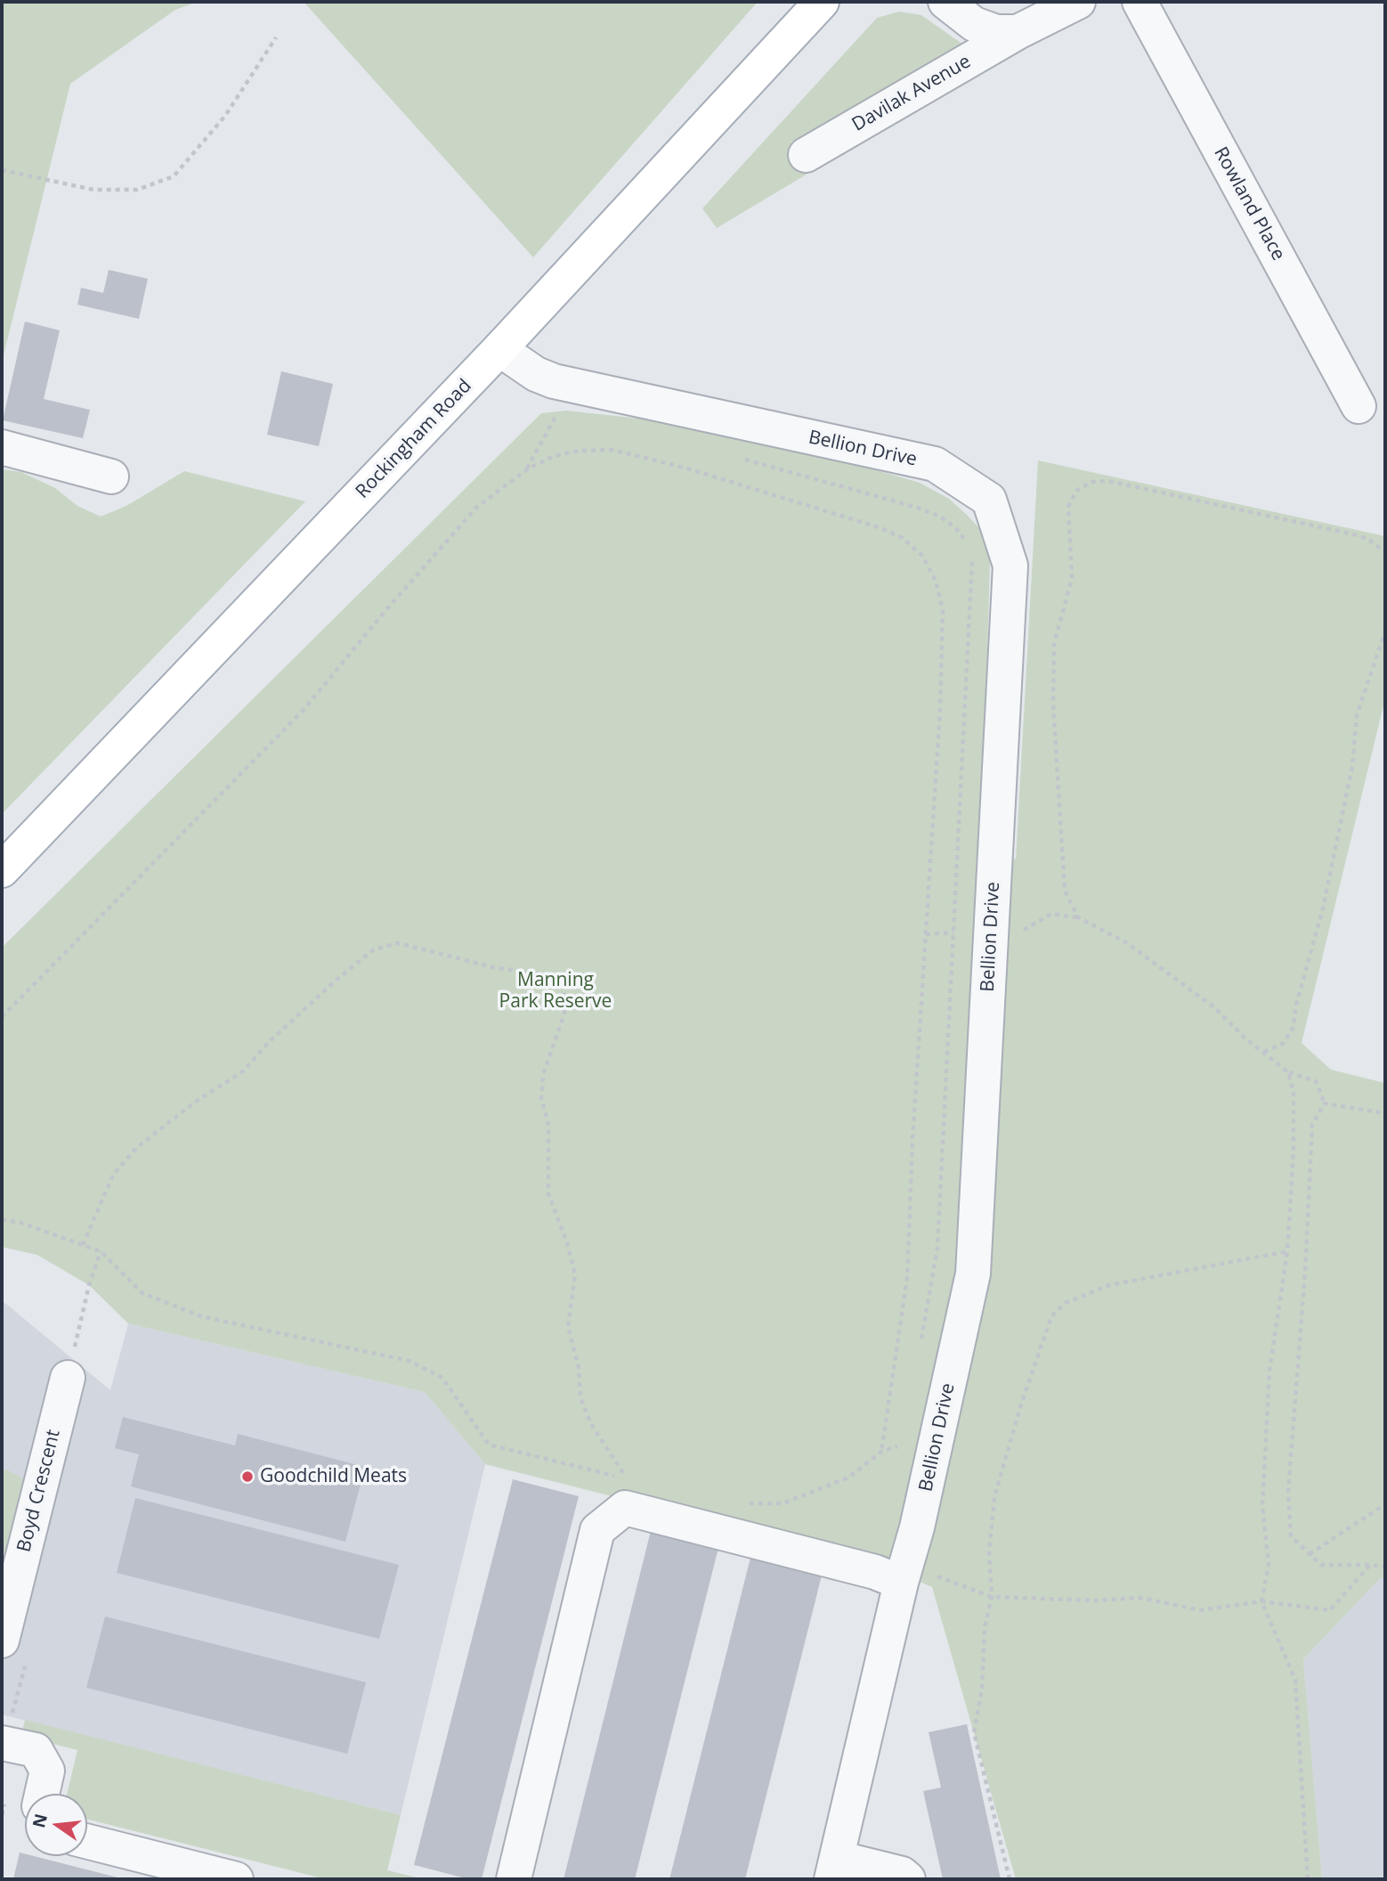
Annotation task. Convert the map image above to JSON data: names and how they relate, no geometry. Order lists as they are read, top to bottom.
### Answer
{
  "streets": {
    "main road": ["Rockingham Road"],
    "street": [
      "Davilak Avenue",
      "Rowland Place",
      "Bellion Drive",
      "Boyd Crescent"
    ]
  },
  "crossings": [
    ["Rockingham Road", "Bellion Drive"]
  ],
  "parks": ["Manning Park Reserve"],
  "places": ["Goodchild Meats"],
  "north": "left"
}
